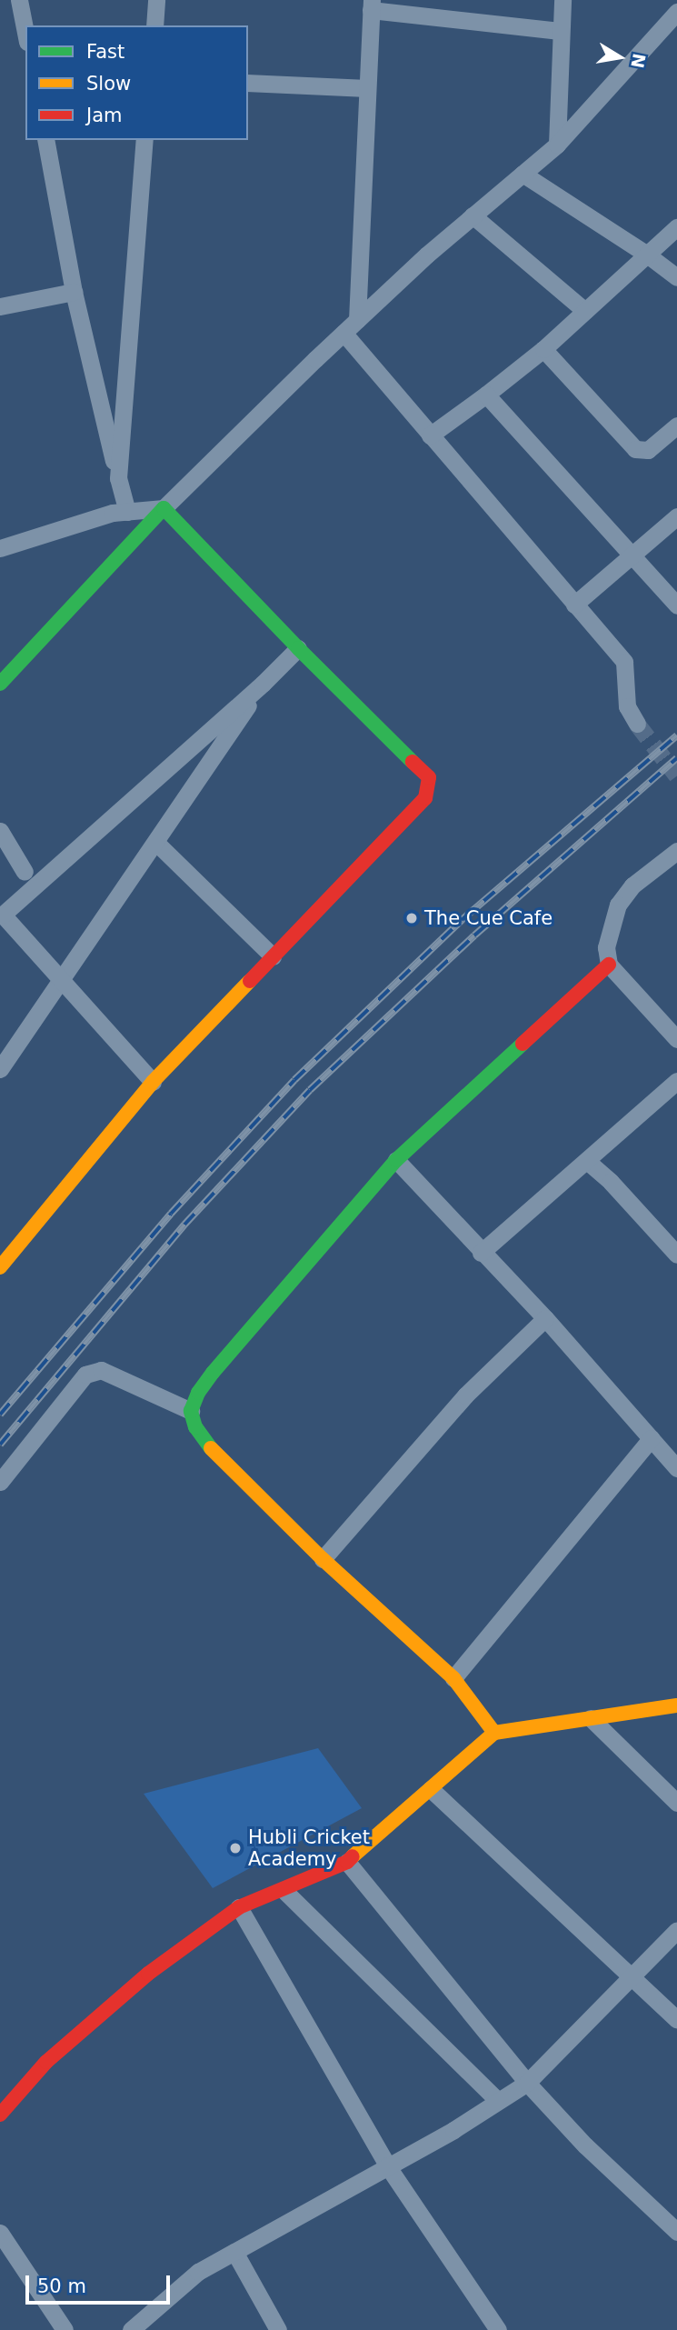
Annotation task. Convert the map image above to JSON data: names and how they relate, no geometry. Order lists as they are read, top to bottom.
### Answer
{
  "places": ["The Cue Cafe", "Hubli Cricket Academy"],
  "legend": ["Fast", "Slow", "Jam"],
  "scale_bar": "50 m",
  "north": "right"
}
